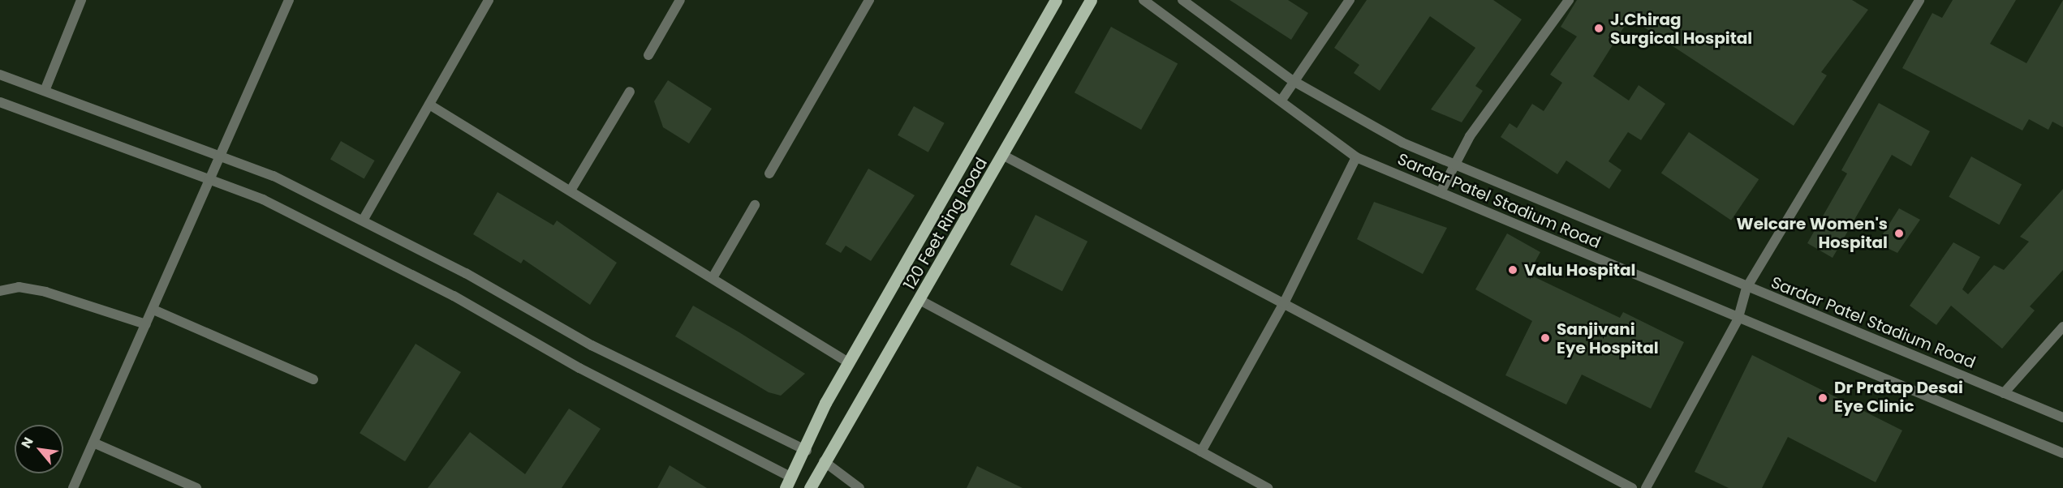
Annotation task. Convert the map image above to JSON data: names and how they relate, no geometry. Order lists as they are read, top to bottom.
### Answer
{
  "streets": {
    "main road": ["120 Feet Ring Road"],
    "street": ["Sardar Patel Stadium Road"]
  },
  "places": [
    "J.Chirag Surgical Hospital",
    "Welcare Women's Hospital",
    "Valu Hospital",
    "Sanjivani Eye Hospital",
    "Dr Pratap Desai Eye Clinic"
  ],
  "north": "top left"
}
